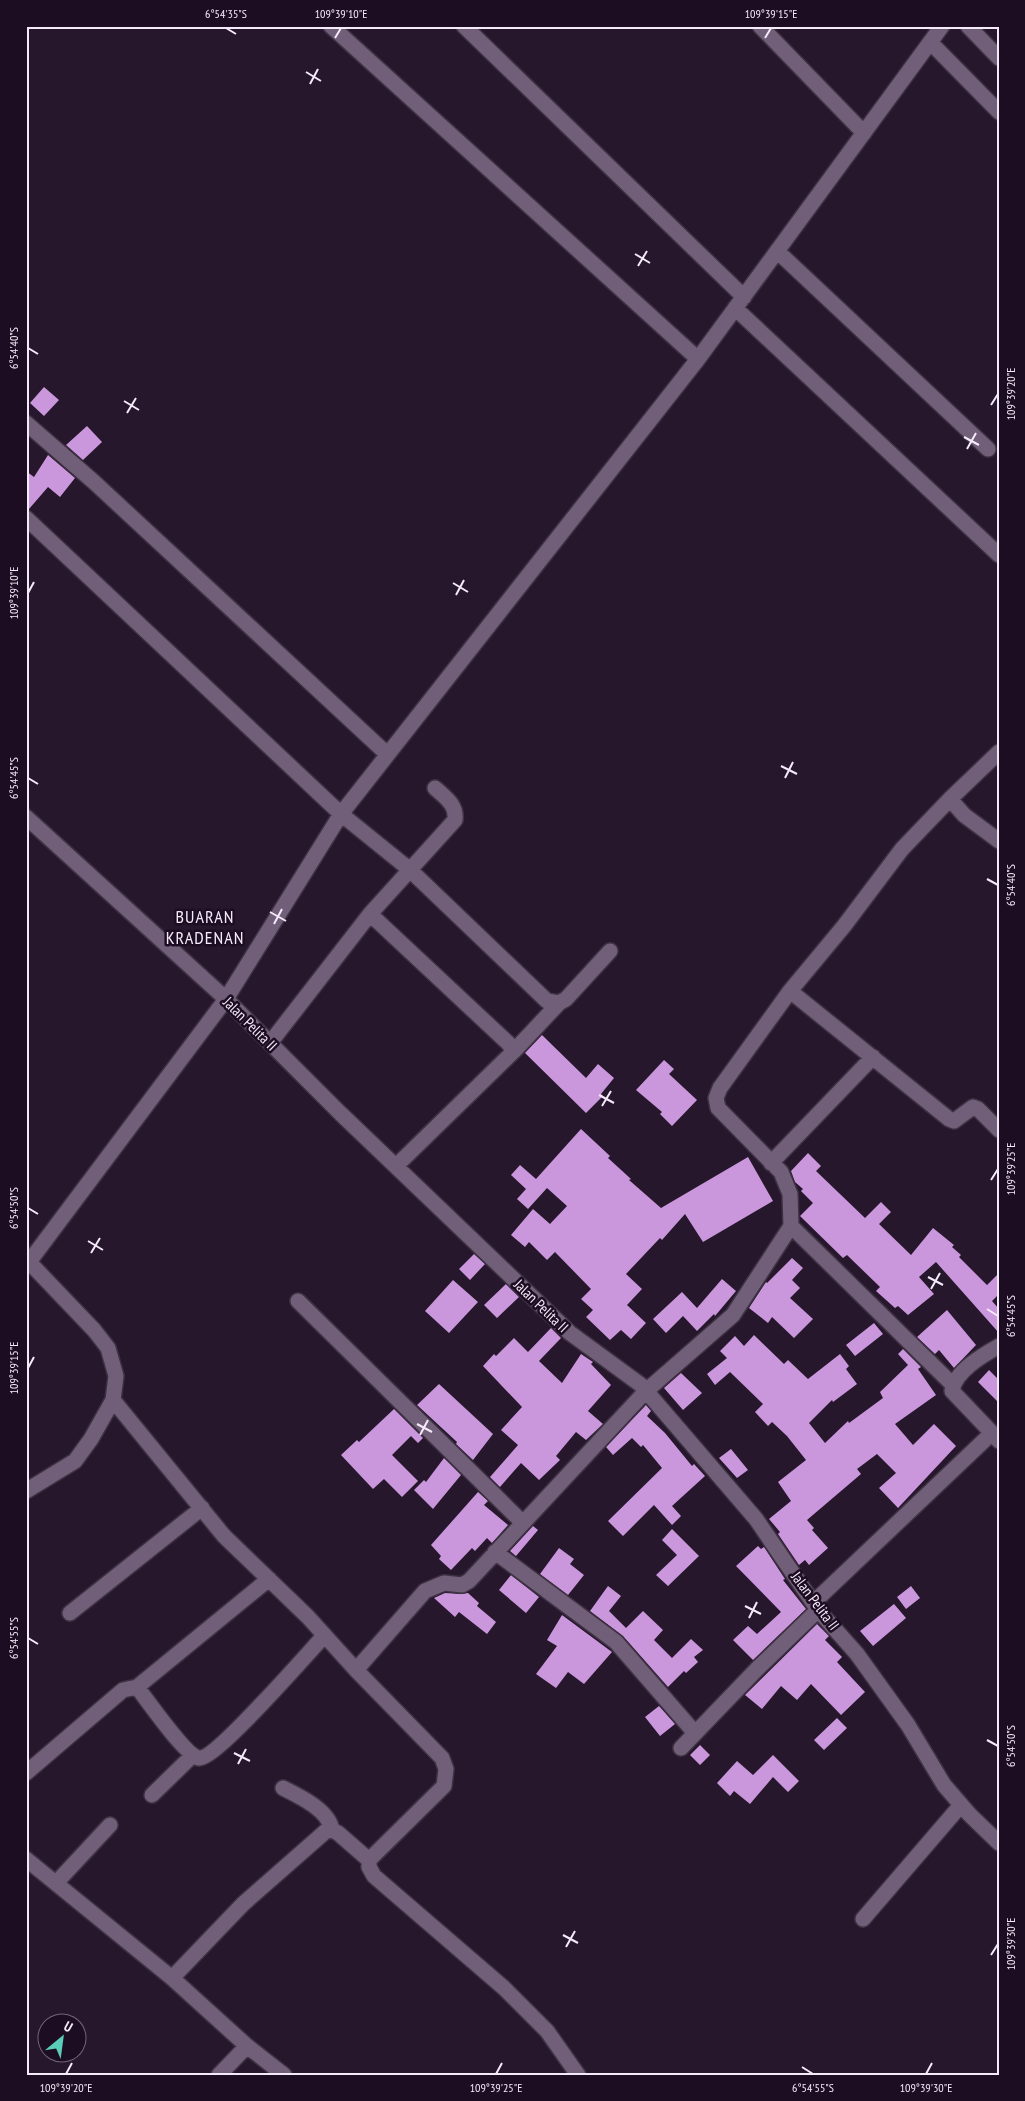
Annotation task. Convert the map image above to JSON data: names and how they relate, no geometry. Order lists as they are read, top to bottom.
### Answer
{
  "streets": {
    "street": ["Jalan Pelita II"]
  },
  "districts": ["BUARAN KRADENAN"],
  "north": "top right",
  "coordinates": [
    "6°54'35\"S",
    "109°39'10\"E",
    "109°39'15\"E",
    "6°54'40\"S",
    "109°39'20\"E",
    "6°54'45\"S",
    "109°39'25\"E",
    "6°54'50\"S",
    "6°54'55\"S",
    "109°39'30\"E"
  ]
}
